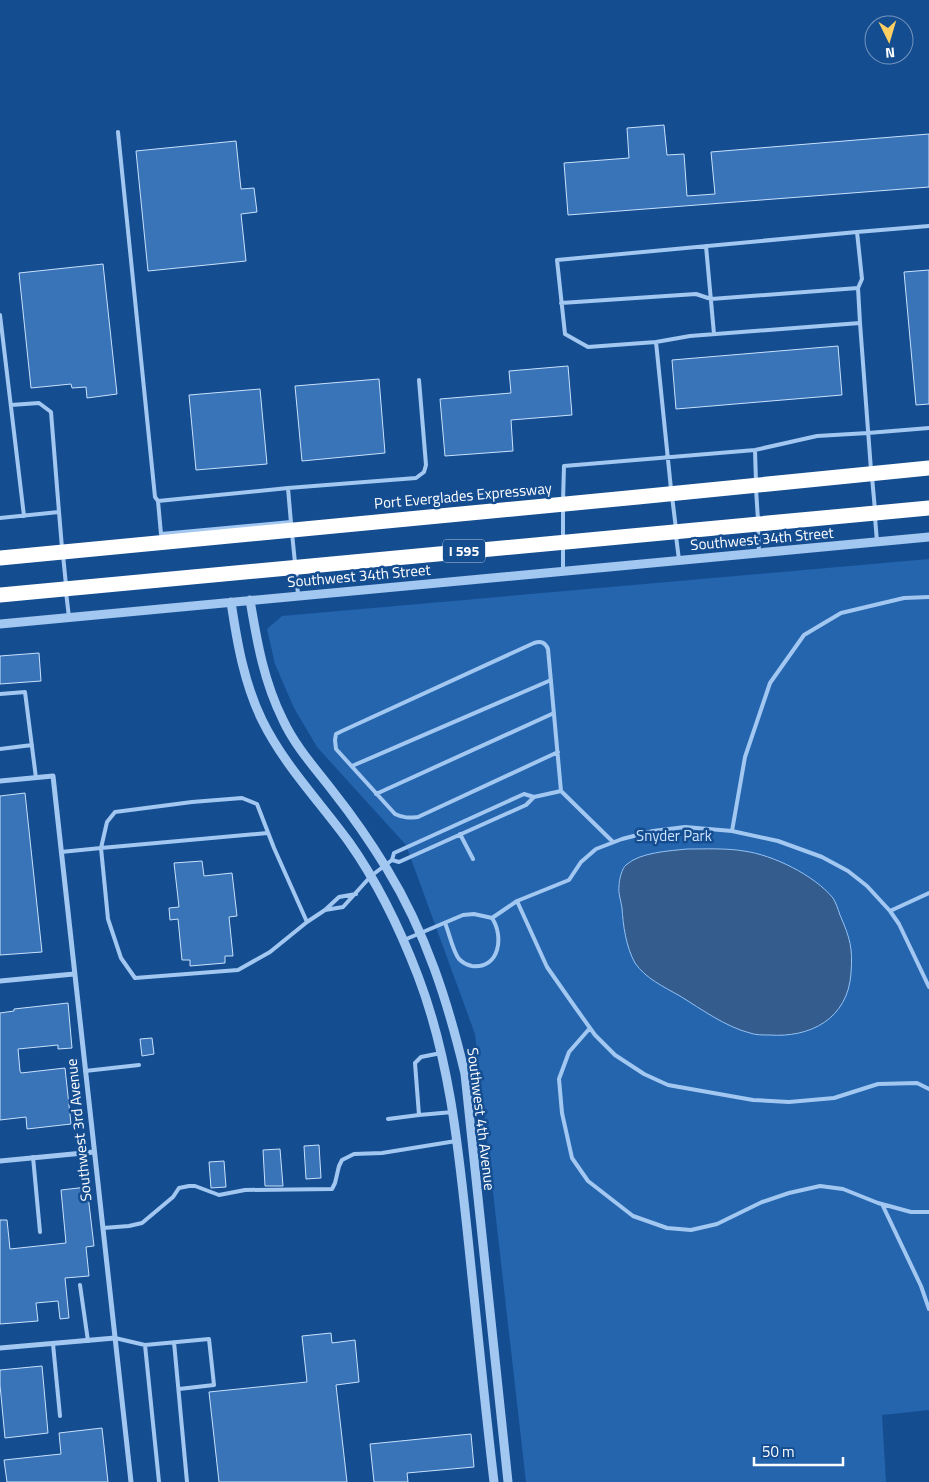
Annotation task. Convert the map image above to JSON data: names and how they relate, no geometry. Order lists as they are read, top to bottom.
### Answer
{
  "streets": {
    "highway": ["Port Everglades Expressway", "I 595"],
    "street": ["Southwest 34th Street", "Southwest 4th Avenue", "Southwest 3rd Avenue"]
  },
  "crossings": [
    ["Southwest 34th Street", "Southwest 4th Avenue"]
  ],
  "parks": ["Snyder Park"],
  "scale_bar": "50 m",
  "north": "bottom"
}
